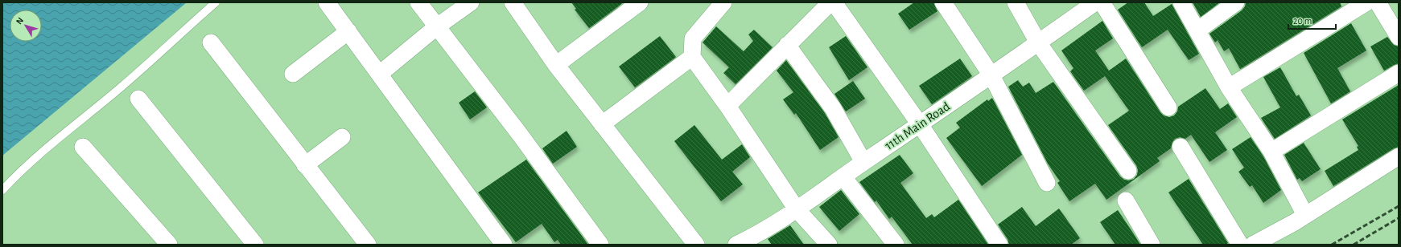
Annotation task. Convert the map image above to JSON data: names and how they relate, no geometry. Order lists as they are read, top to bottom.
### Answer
{
  "streets": {
    "street": ["11th Main Road"]
  },
  "scale_bar": "20 m",
  "north": "top left"
}
